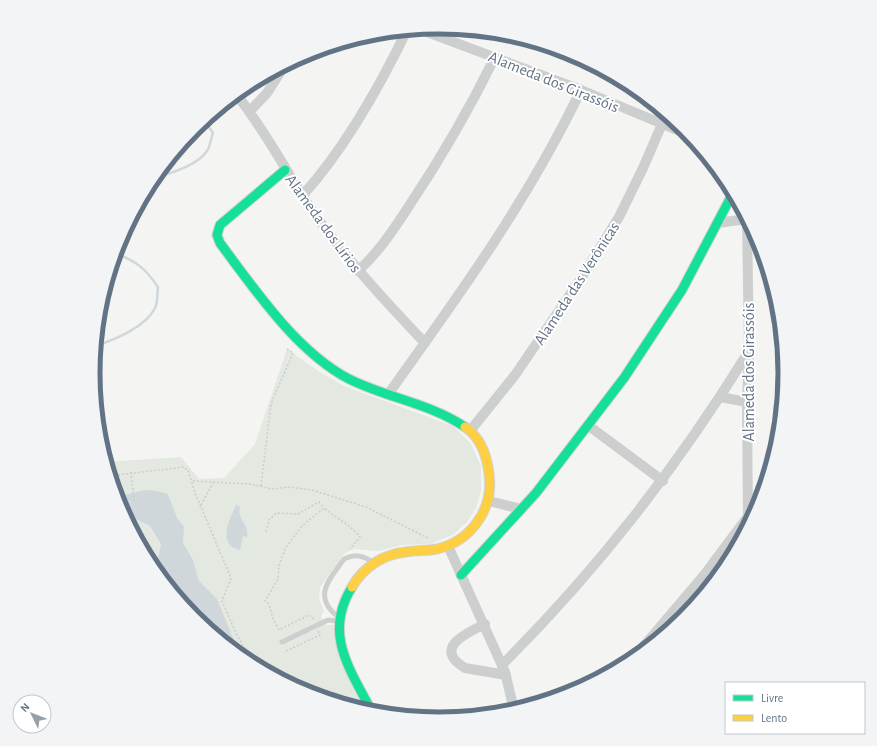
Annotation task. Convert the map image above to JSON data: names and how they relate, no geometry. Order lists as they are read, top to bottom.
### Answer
{
  "streets": {
    "street": ["Alameda dos Girassóis", "Alameda dos Lírios", "Alameda das Verônicas"]
  },
  "crossings": [
    ["Alameda dos Girassóis", "Alameda das Verônicas"]
  ],
  "legend": ["Livre", "Lento"],
  "north": "top left"
}
